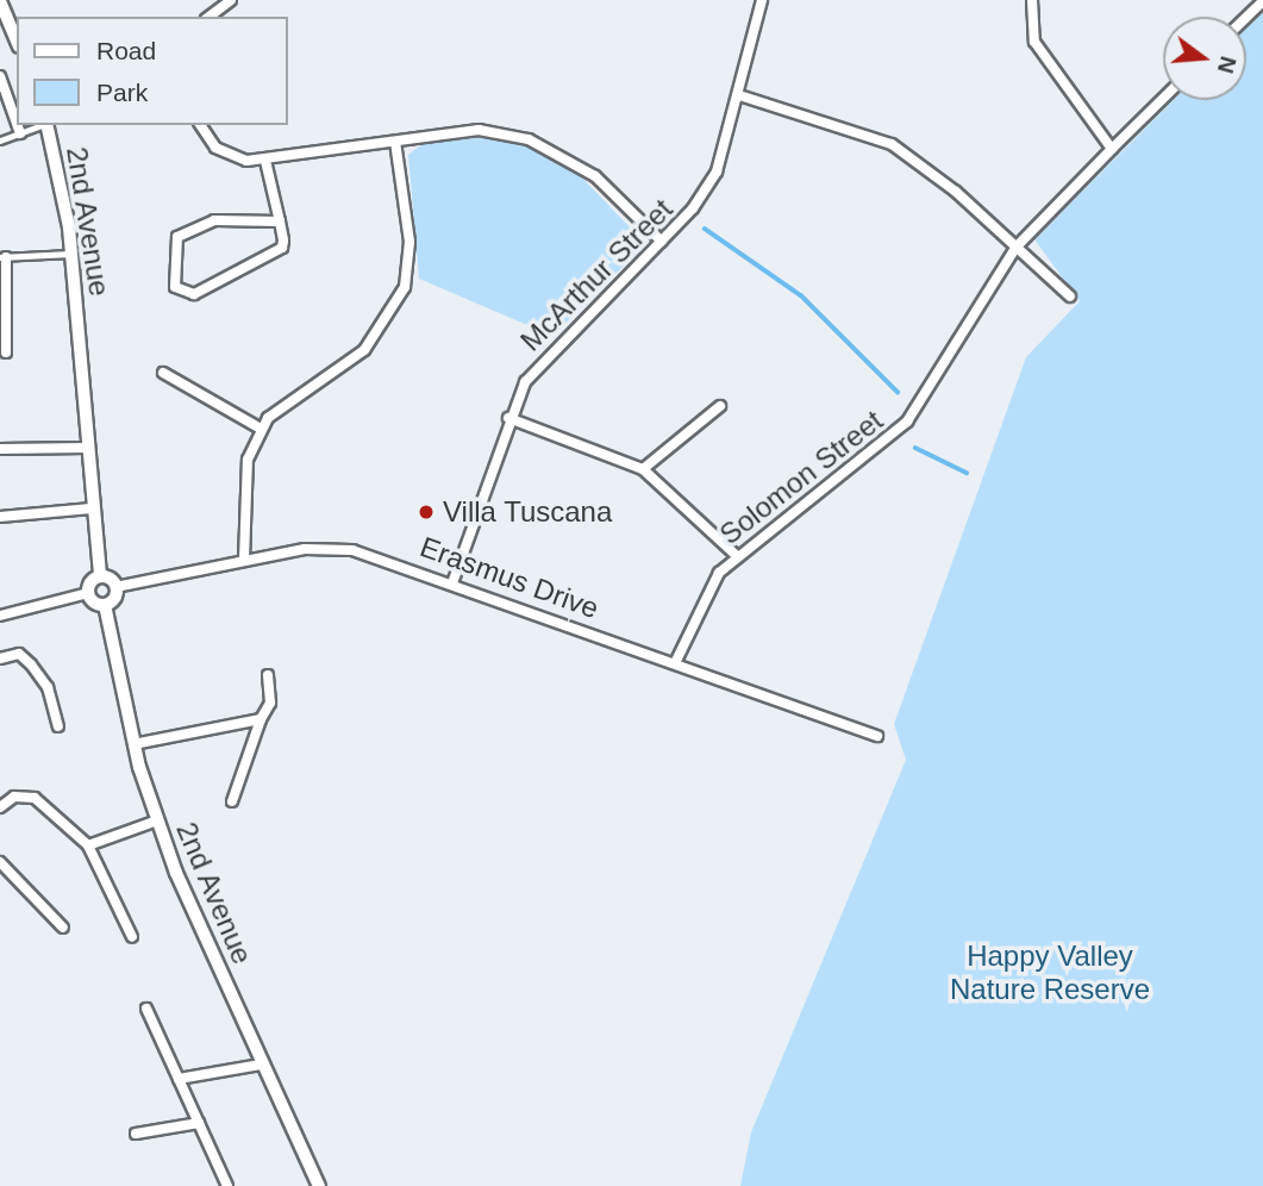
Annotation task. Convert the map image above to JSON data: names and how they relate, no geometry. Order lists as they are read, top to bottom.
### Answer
{
  "streets": {
    "street": [
      "2nd Avenue",
      "McArthur Street",
      "Solomon Street",
      "Erasmus Drive"
    ]
  },
  "crossings": [
    ["McArthur Street", "Erasmus Drive"],
    ["Solomon Street", "Erasmus Drive"]
  ],
  "parks": ["Happy Valley Nature Reserve"],
  "places": ["Villa Tuscana"],
  "legend": ["Road", "Park"],
  "north": "right"
}
